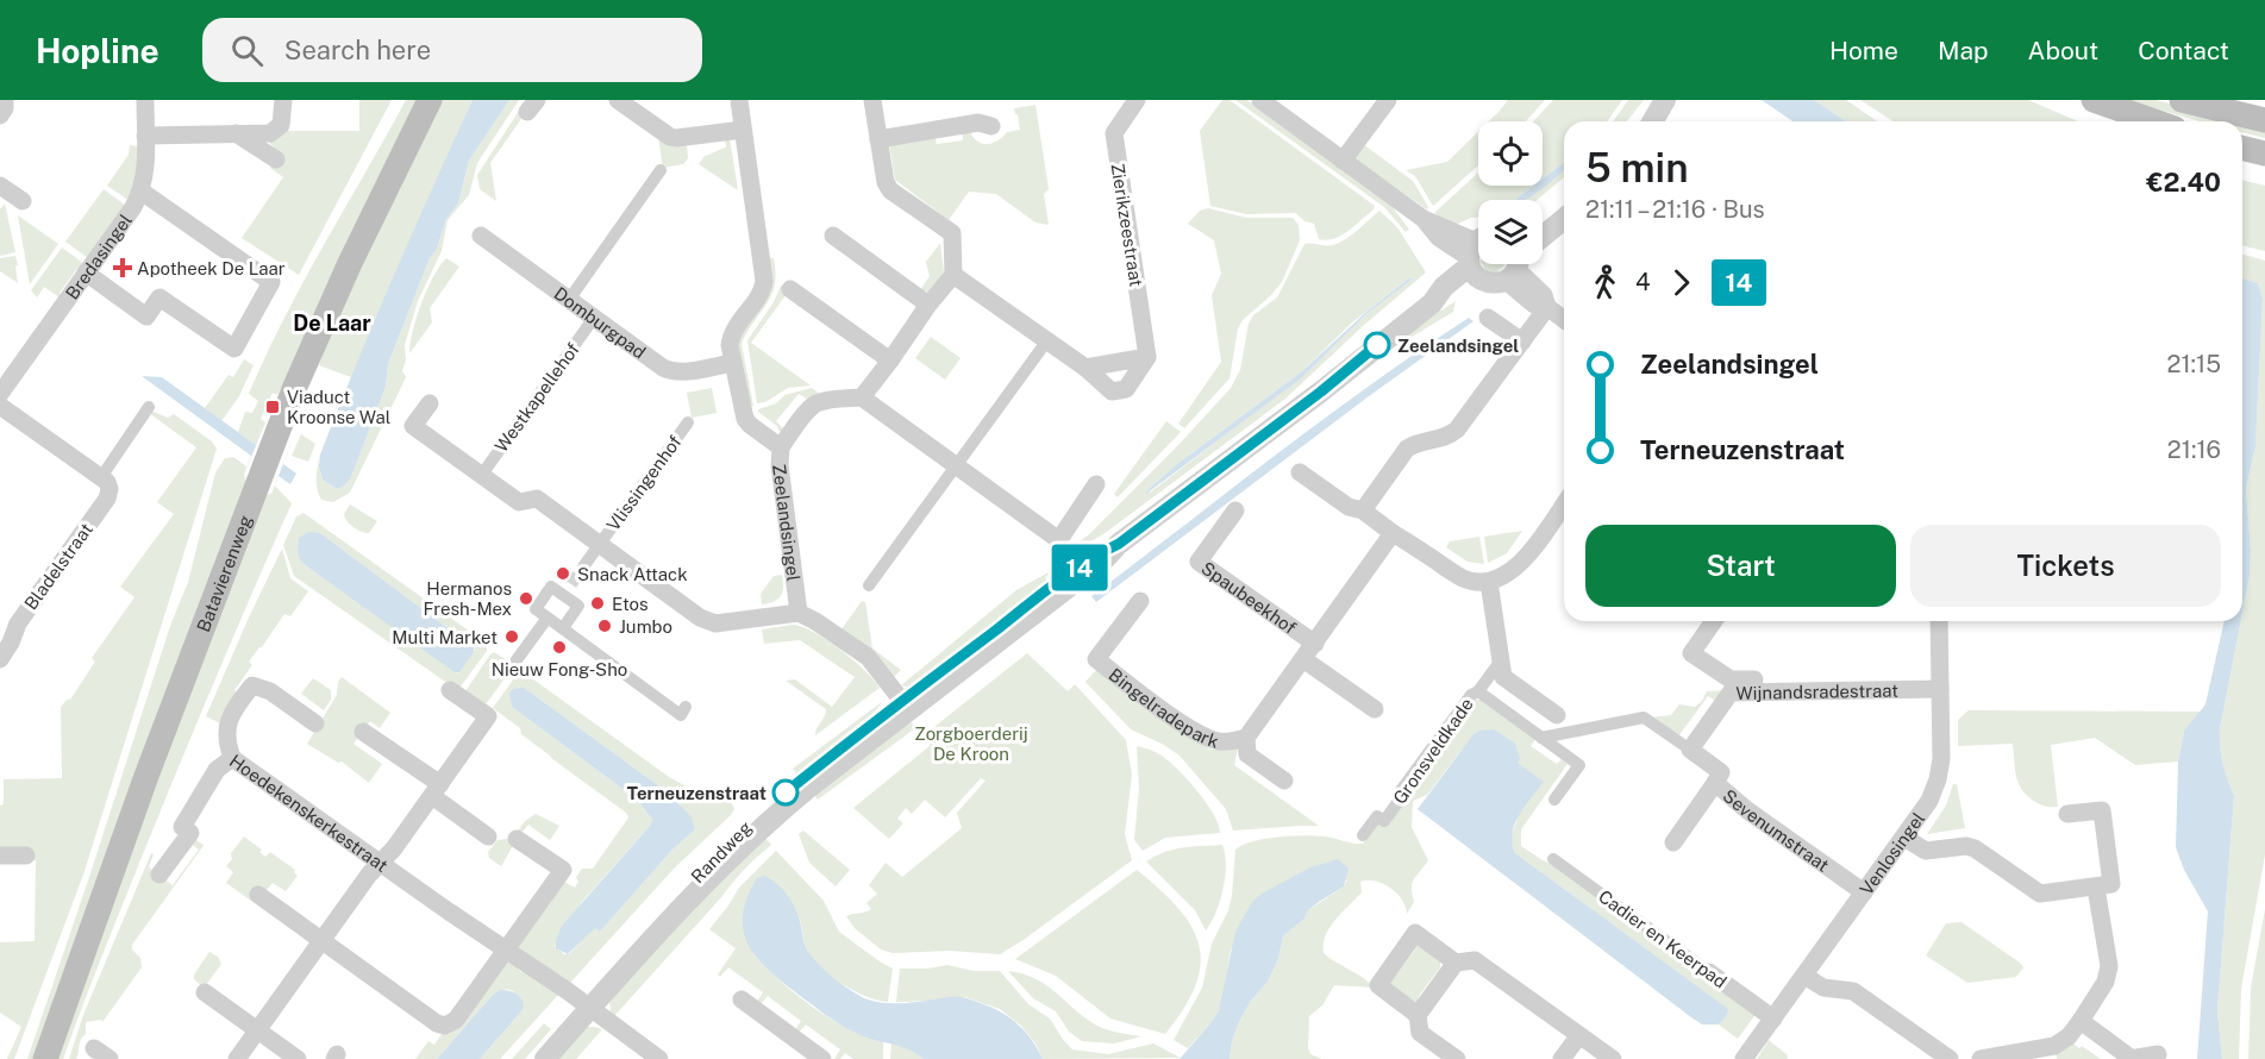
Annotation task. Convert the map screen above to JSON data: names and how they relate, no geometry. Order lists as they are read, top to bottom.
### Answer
{
  "streets": {
    "main road": ["Batavierenweg"],
    "street": [
      "Zierikzeestraat",
      "Bredasingel",
      "Domburgpad",
      "Westkapellehof",
      "Vlissingenhof",
      "Zeelandsingel",
      "Bladelstraat",
      "Spaubeekhof",
      "Wijnandsradestraat",
      "Bingelradepark",
      "Gronsveldkade",
      "Hoedekenskerkestraat",
      "Sevenumstraat",
      "Randweg",
      "Venlosingel",
      "Cadier en Keerpad"
    ]
  },
  "crossings": [
    ["Domburgpad", "Westkapellehof"],
    ["Domburgpad", "Zeelandsingel"],
    ["Wijnandsradestraat", "Venlosingel"],
    ["Hoedekenskerkestraat", "Randweg"],
    ["Sevenumstraat", "Venlosingel"],
    ["Venlosingel", "Cadier en Keerpad"]
  ],
  "districts": ["De Laar"],
  "parks": ["Zorgboerderij De Kroon"],
  "places": {
    "health": ["Apotheek De Laar"],
    "other": [
      "Zeelandsingel",
      "Snack Attack",
      "Hermanos Fresh-Mex",
      "Etos",
      "Jumbo",
      "Multi Market",
      "Nieuw Fong-Sho",
      "Terneuzenstraat"
    ],
    "transit": ["Viaduct Kroonse Wal"]
  },
  "lines": ["bus line 14"],
  "page": {
    "header": "Hopline",
    "search": "Search here",
    "nav": [
      "Home",
      "Map",
      "About",
      "Contact"
    ],
    "on_map": "14",
    "heading": ["5 min", "21:11 – 21:16 · Bus", "€2.40"],
    "legs": ["4", "14"],
    "list": [
      {
        "name": "Zeelandsingel",
        "value": "21:15"
      },
      {
        "name": "Terneuzenstraat",
        "value": "21:16"
      }
    ],
    "buttons": ["Start", "Tickets"]
  }
}
